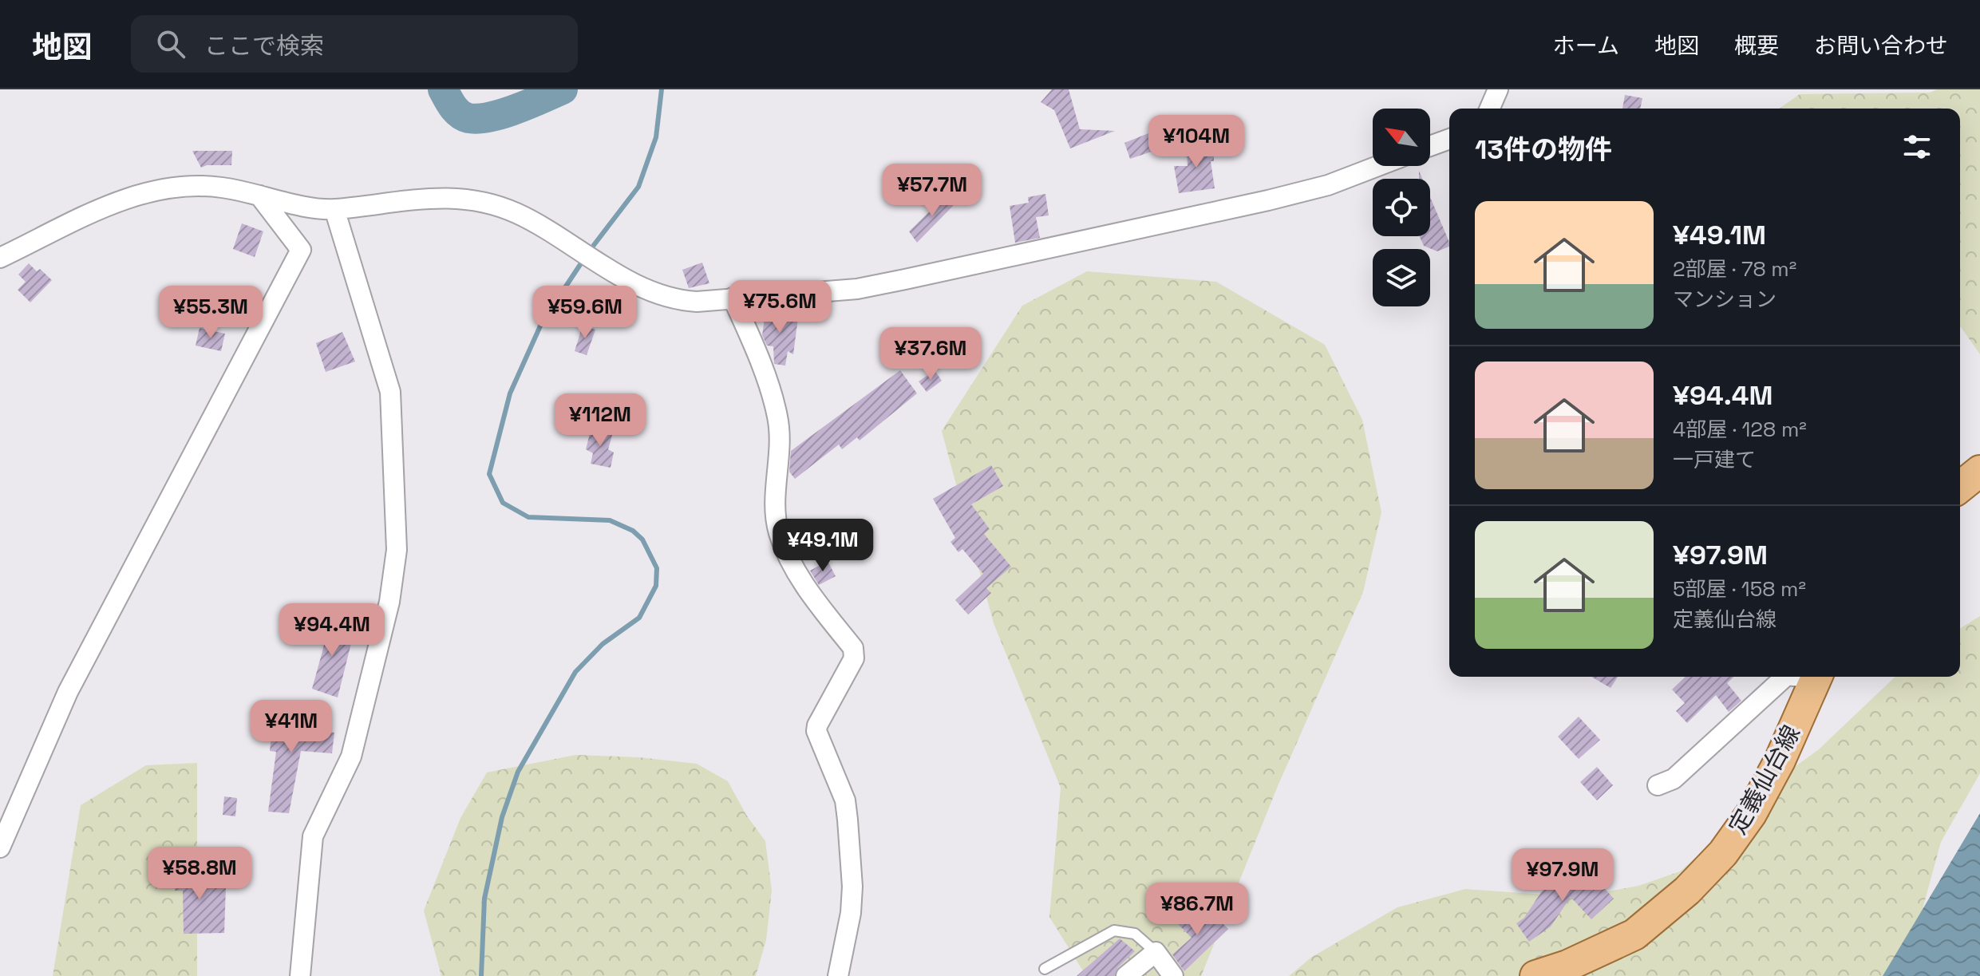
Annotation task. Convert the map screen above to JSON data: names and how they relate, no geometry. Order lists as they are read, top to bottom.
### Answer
{
  "streets": {
    "main road": ["定義仙台線"]
  },
  "north": "top left",
  "page": {
    "header": "地図",
    "search": "ここで検索",
    "nav": [
      "ホーム",
      "地図",
      "概要",
      "お問い合わせ"
    ],
    "heading": "13件の物件",
    "price": [
      "¥104M",
      "¥57.7M",
      "¥75.6M",
      "¥55.3M",
      "¥59.6M",
      "¥37.6M",
      "¥112M",
      "¥49.1M",
      "¥94.4M",
      "¥41M",
      "¥58.8M",
      "¥97.9M",
      "¥86.7M"
    ],
    "list": [
      {
        "name": "¥49.1M",
        "note": "2部屋 · 78 m² · マンション"
      },
      {
        "name": "¥94.4M",
        "note": "4部屋 · 128 m² · 一戸建て"
      },
      {
        "name": "¥97.9M",
        "note": "5部屋 · 158 m² · 定義仙台線"
      }
    ]
  }
}
